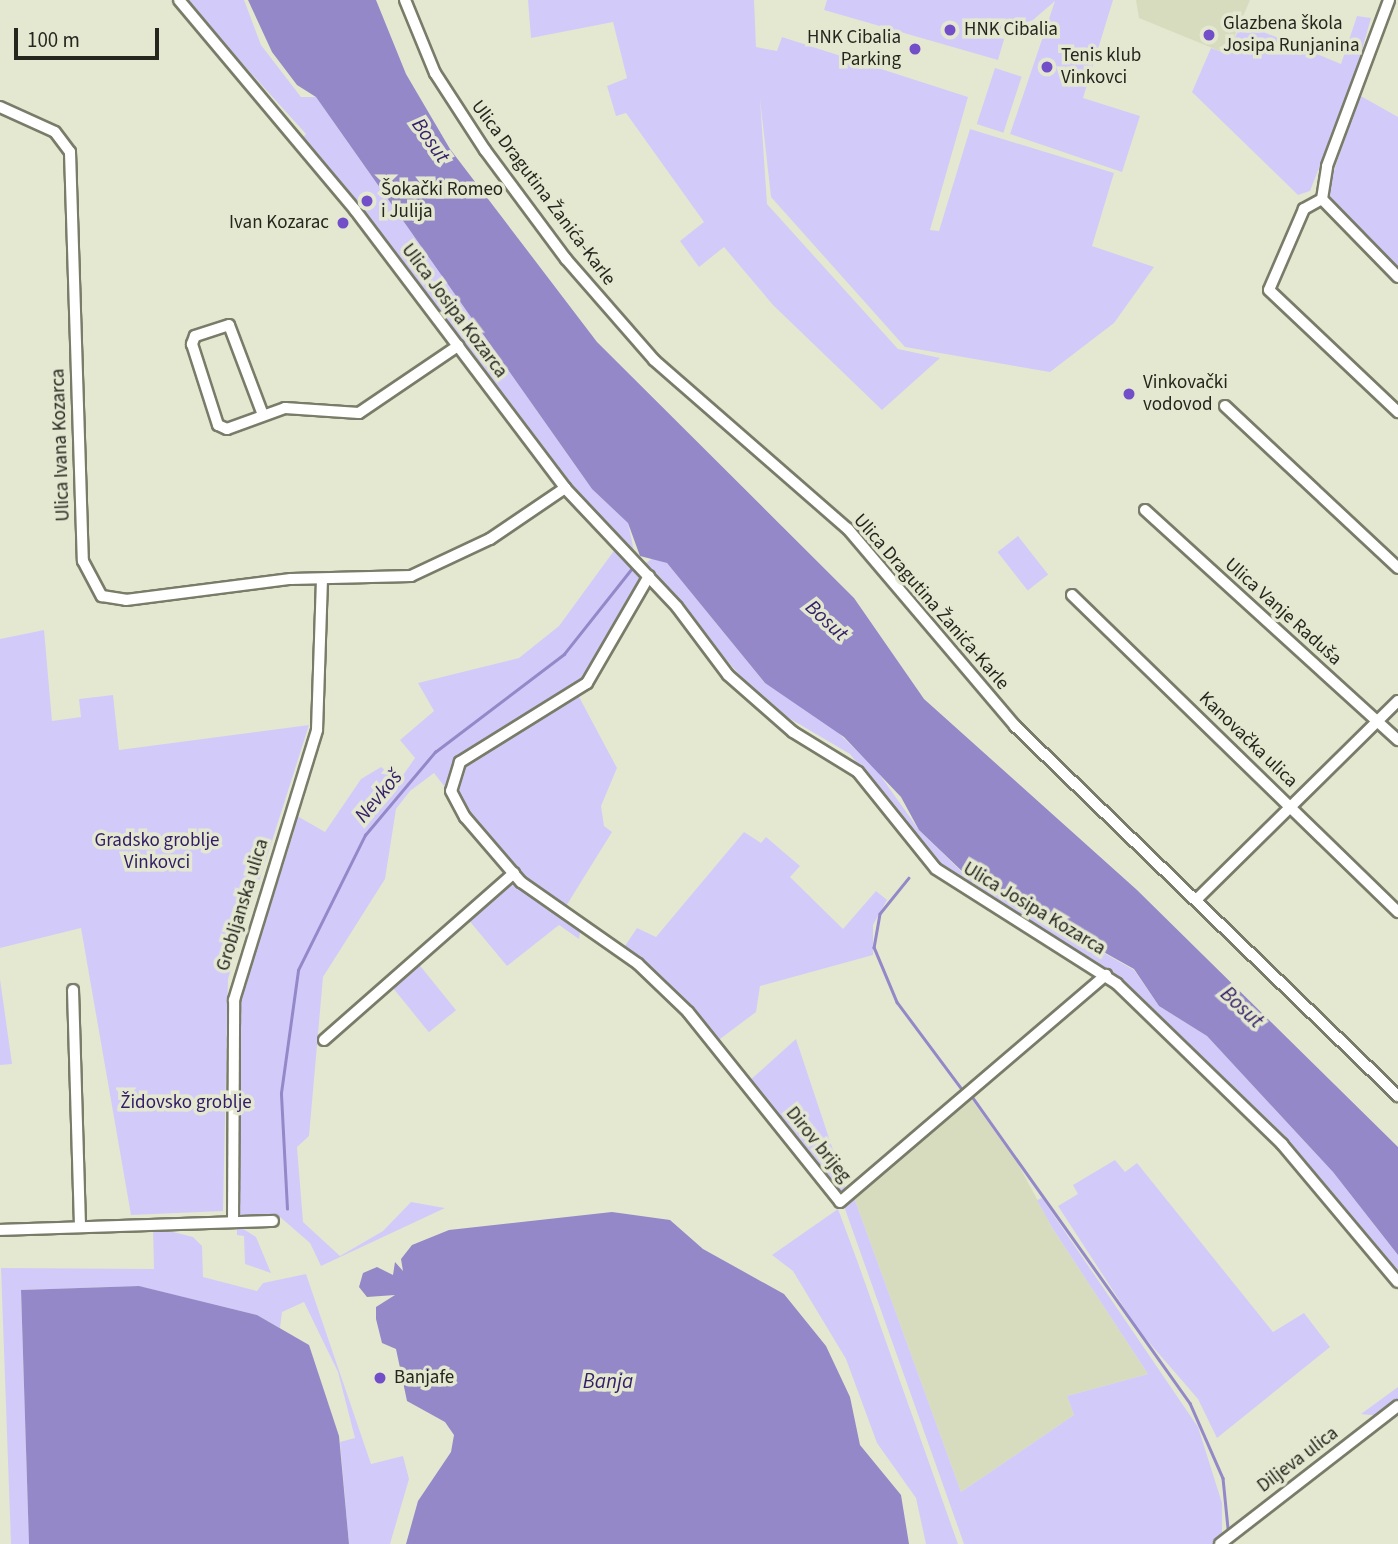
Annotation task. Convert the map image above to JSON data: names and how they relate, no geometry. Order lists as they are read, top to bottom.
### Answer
{
  "streets": {
    "street": [
      "Ulica Dragutina Žanića-Karle",
      "Ulica Josipa Kozarca",
      "Ulica Ivana Kozarca",
      "Ulica Vanje Raduša",
      "Kanovačka ulica",
      "Grobljanska ulica",
      "Dirov brijeg",
      "Diljeva ulica"
    ]
  },
  "crossings": [
    ["Ulica Josipa Kozarca", "Ulica Ivana Kozarca"],
    ["Ulica Josipa Kozarca", "Dirov brijeg"],
    ["Ulica Ivana Kozarca", "Grobljanska ulica"]
  ],
  "water": ["Bosut", "Nevkoš", "Banja"],
  "parks": ["Gradsko groblje Vinkovci", "Židovsko groblje"],
  "places": [
    "HNK Cibalia",
    "Glazbena škola Josipa Runjanina",
    "HNK Cibalia Parking",
    "Tenis klub Vinkovci",
    "Šokački Romeo i Julija",
    "Ivan Kozarac",
    "Vinkovački vodovod",
    "Banjafe"
  ],
  "scale_bar": "100 m"
}
